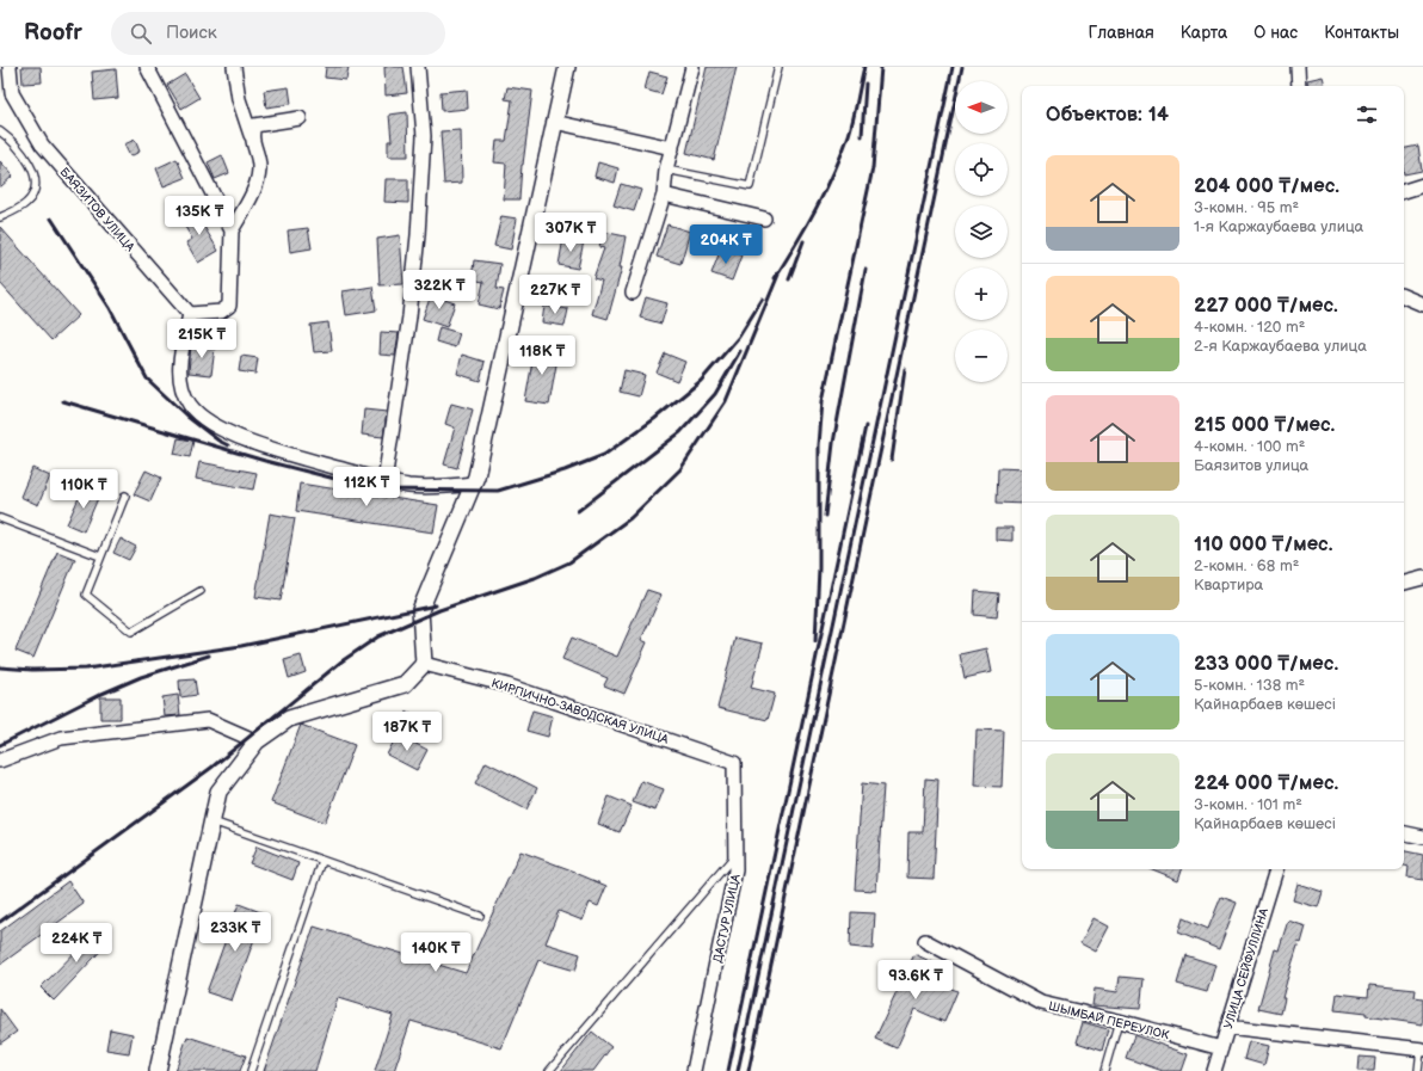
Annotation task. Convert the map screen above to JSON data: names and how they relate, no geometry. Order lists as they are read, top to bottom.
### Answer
{
  "streets": {
    "street": [
      "БАЯЗИТОВ УЛИЦА",
      "КИРПИЧНО-ЗАВОДСКАЯ УЛИЦА",
      "ДАСТУР УЛИЦА",
      "УЛИЦА СЕЙФУЛЛИНА",
      "ШЫМБАЙ ПЕРЕУЛОК"
    ]
  },
  "crossings": [
    ["КИРПИЧНО-ЗАВОДСКАЯ УЛИЦА", "ДАСТУР УЛИЦА"],
    ["УЛИЦА СЕЙФУЛЛИНА", "ШЫМБАЙ ПЕРЕУЛОК"]
  ],
  "north": "left",
  "page": {
    "header": "Roofr",
    "search": "Поиск",
    "nav": [
      "Главная",
      "Карта",
      "О нас",
      "Контакты"
    ],
    "map_buttons": ["+", "−"],
    "heading": "Объектов: 14",
    "list": [
      {
        "name": "204 000 ₸/мес.",
        "note": "3-комн. · 95 m² · 1-я Каржаубаева улица"
      },
      {
        "name": "227 000 ₸/мес.",
        "note": "4-комн. · 120 m² · 2-я Каржаубаева улица"
      },
      {
        "name": "215 000 ₸/мес.",
        "note": "4-комн. · 100 m² · Баязитов улица"
      },
      {
        "name": "110 000 ₸/мес.",
        "note": "2-комн. · 68 m² · Квартира"
      },
      {
        "name": "233 000 ₸/мес.",
        "note": "5-комн. · 138 m² · Қайнарбаев көшесі"
      },
      {
        "name": "224 000 ₸/мес.",
        "note": "3-комн. · 101 m² · Қайнарбаев көшесі"
      }
    ],
    "price": [
      "135K ₸",
      "307K ₸",
      "204K ₸",
      "322K ₸",
      "227K ₸",
      "215K ₸",
      "118K ₸",
      "112K ₸",
      "110K ₸",
      "187K ₸",
      "233K ₸",
      "224K ₸",
      "140K ₸",
      "93.6K ₸"
    ]
  }
}
